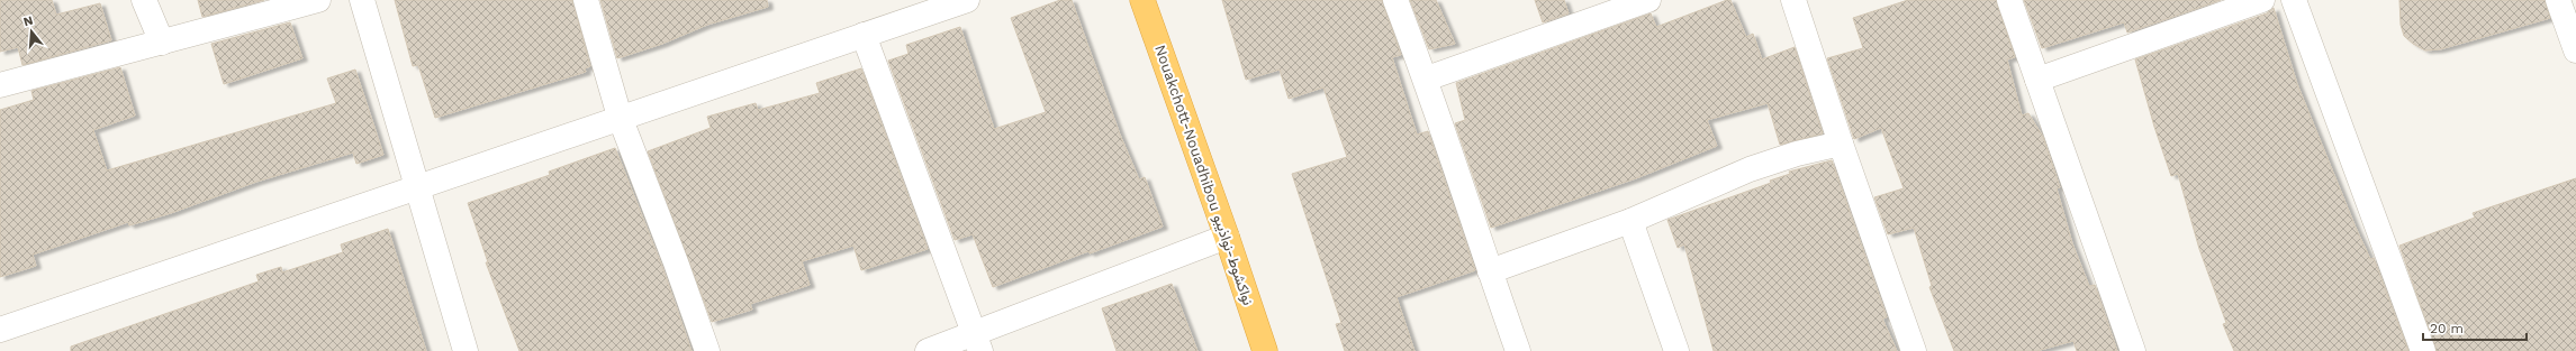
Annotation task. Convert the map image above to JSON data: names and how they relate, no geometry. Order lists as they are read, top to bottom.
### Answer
{
  "streets": {
    "highway": ["Nouakchott-Nouadhibou نواكشوط-نواذيبو"]
  },
  "scale_bar": "20 m",
  "north": "top"
}
